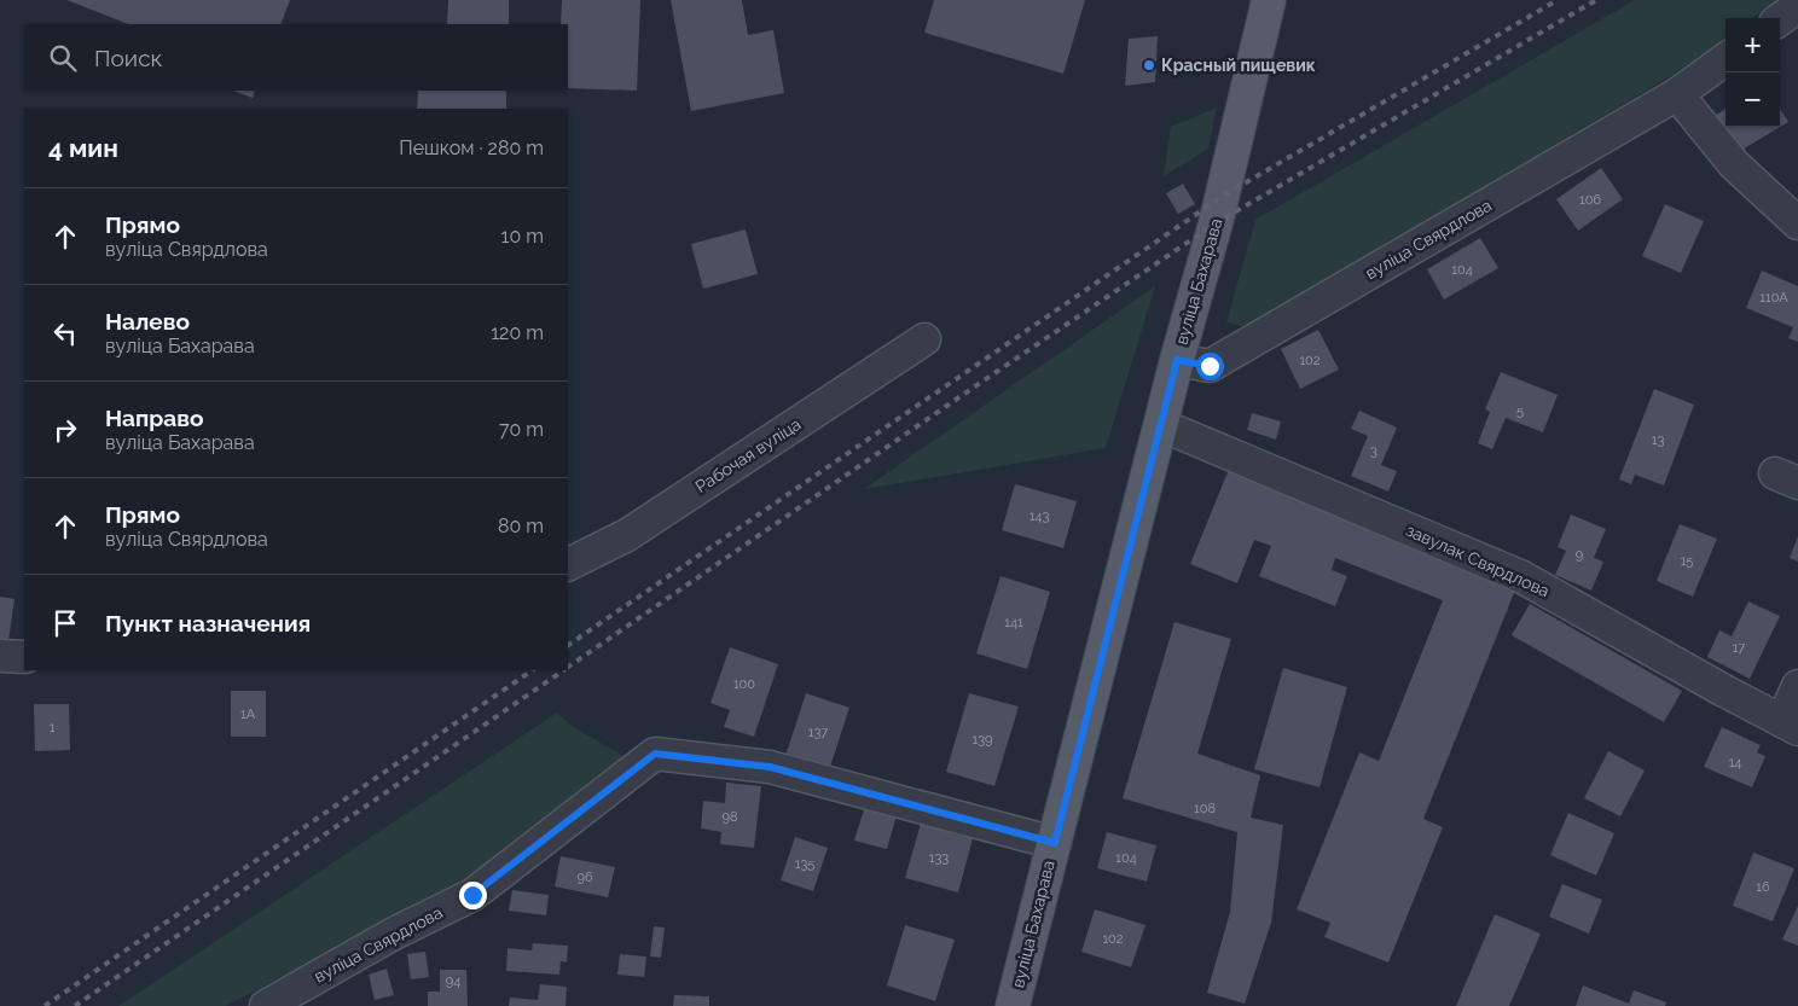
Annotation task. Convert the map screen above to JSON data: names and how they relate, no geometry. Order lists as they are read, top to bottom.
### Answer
{
  "streets": {
    "main road": ["вуліца Бахарава"],
    "street": ["вуліца Свярдлова", "Рабочая вуліца", "завулак Свярдлова"]
  },
  "crossings": [
    ["вуліца Свярдлова", "вуліца Бахарава"],
    ["вуліца Бахарава", "завулак Свярдлова"]
  ],
  "places": ["Красный пищевик"],
  "house_numbers": [
    "106",
    "104",
    "110А",
    "102",
    "5",
    "13",
    "3",
    "143",
    "9",
    "15",
    "141",
    "17",
    "100",
    "1А",
    "1",
    "137",
    "139",
    "14",
    "108",
    "98",
    "133",
    "104",
    "135",
    "96",
    "16",
    "102",
    "94"
  ],
  "page": {
    "map_buttons": ["+", "−"],
    "search": "Поиск",
    "heading": ["4 мин", "Пешком · 280 m"],
    "list": [
      ["Прямо", "вуліца Свярдлова", "10 m"],
      ["Налево", "вуліца Бахарава", "120 m"],
      ["Направо", "вуліца Бахарава", "70 m"],
      ["Прямо", "вуліца Свярдлова", "80 m"],
      "Пункт назначения"
    ]
  }
}
